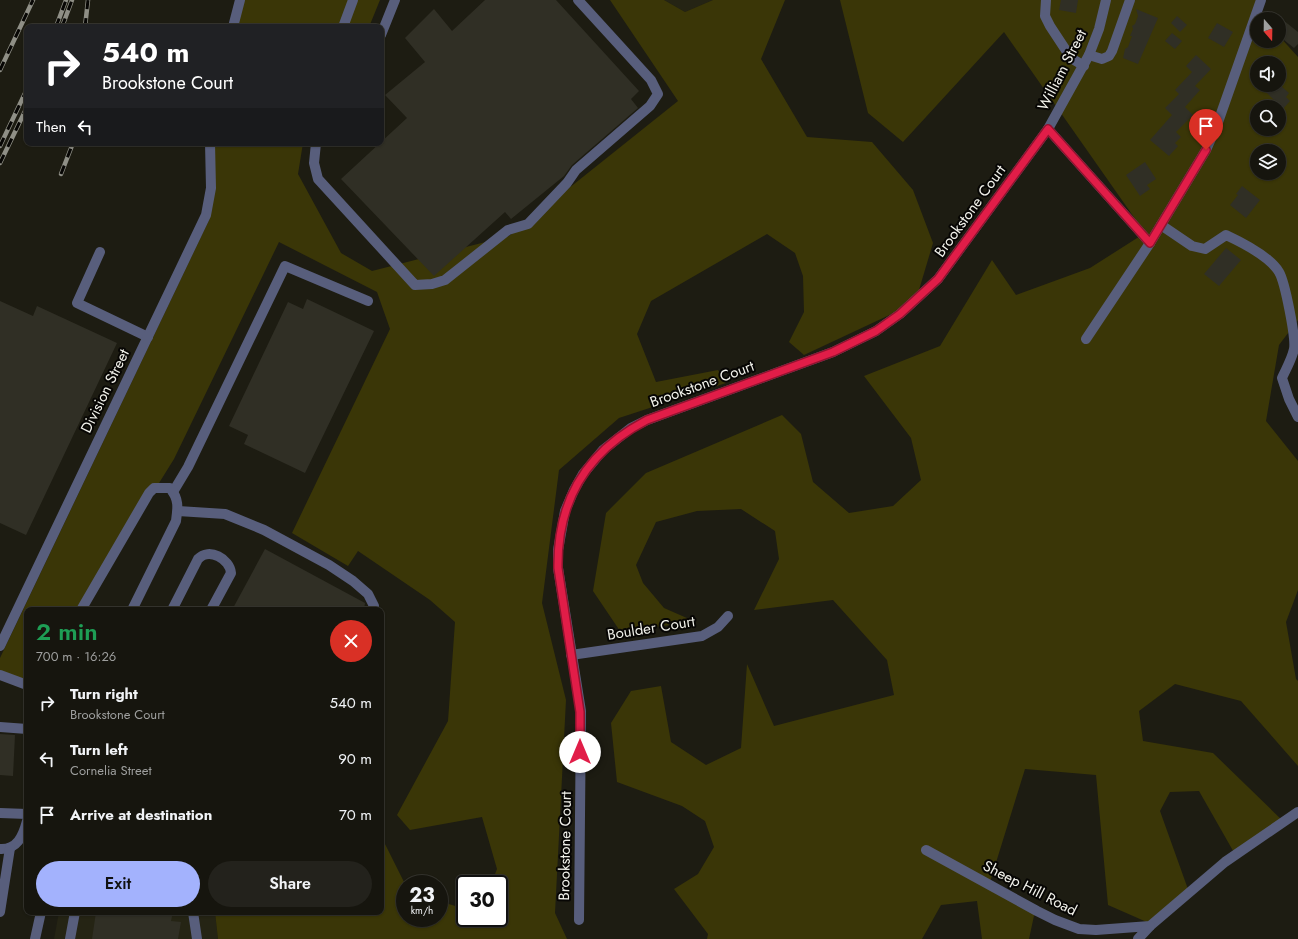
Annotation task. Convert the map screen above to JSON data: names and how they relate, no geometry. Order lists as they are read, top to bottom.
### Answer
{
  "streets": {
    "street": [
      "William Street",
      "Brookstone Court",
      "Division Street",
      "Boulder Court",
      "Sheep Hill Road"
    ]
  },
  "crossings": [
    ["William Street", "Brookstone Court"],
    ["Brookstone Court", "Boulder Court"]
  ],
  "north": "bottom",
  "page": {
    "turn": ["540 m", "Brookstone Court"],
    "then": "Then",
    "heading": ["2 min", "700 m · 16:26"],
    "list": [
      {
        "name": "Turn right",
        "note": "Brookstone Court",
        "value": "540 m"
      },
      {
        "name": "Turn left",
        "note": "Cornelia Street",
        "value": "90 m"
      },
      {
        "name": "Arrive at destination",
        "value": "70 m"
      }
    ],
    "buttons": ["Exit", "Share"],
    "speed": "23 km/h",
    "limit": "30"
  }
}
